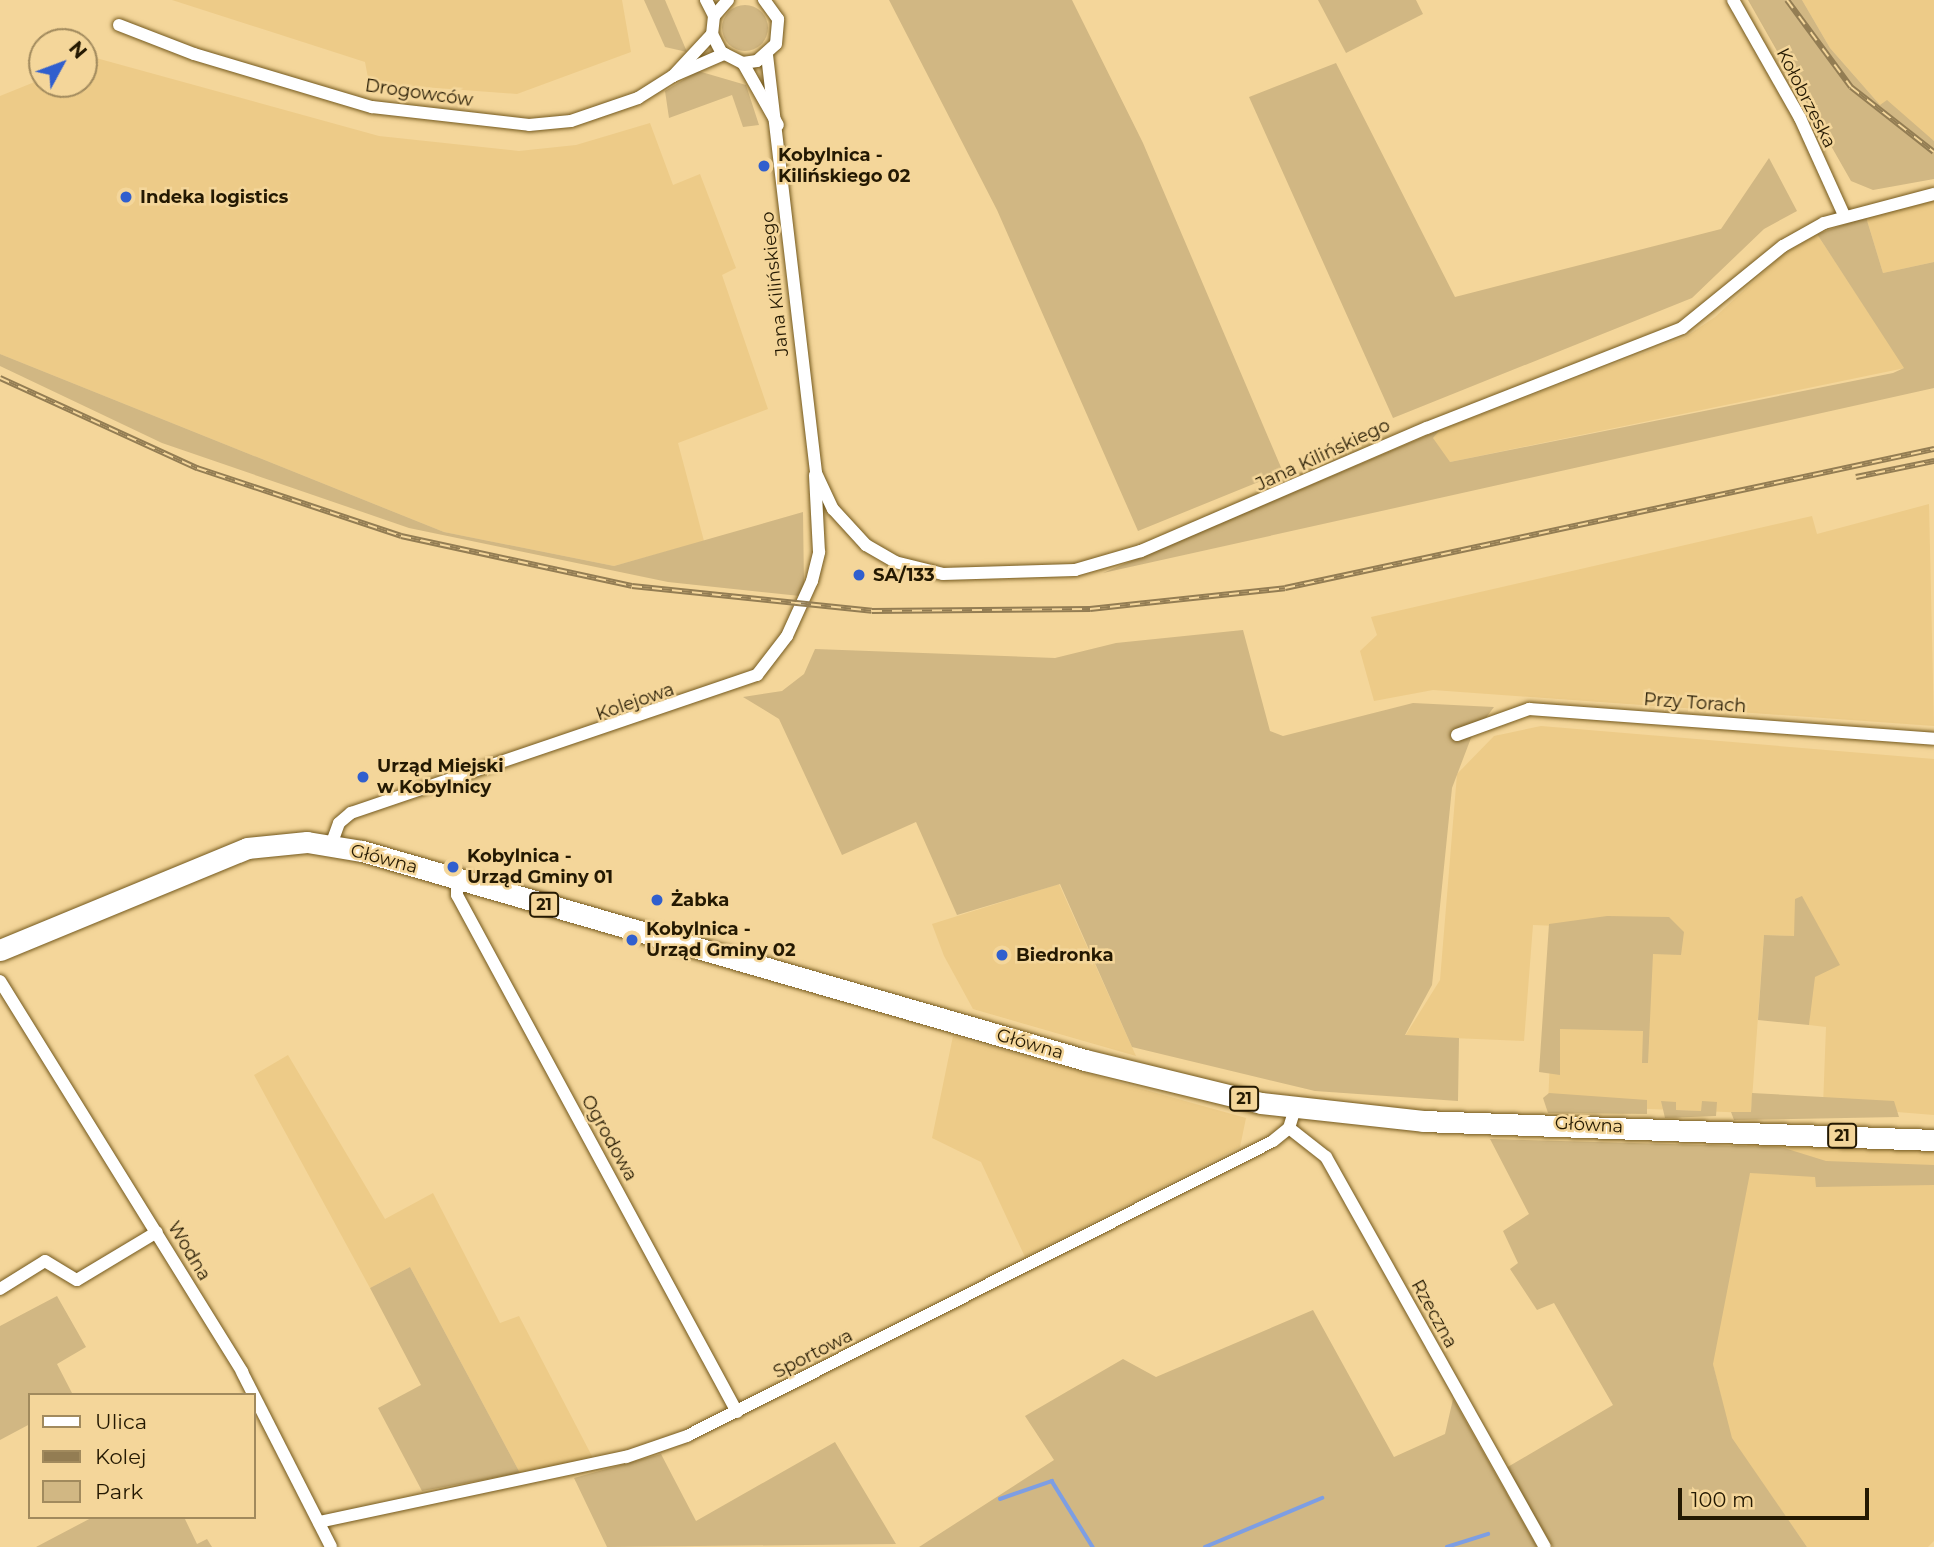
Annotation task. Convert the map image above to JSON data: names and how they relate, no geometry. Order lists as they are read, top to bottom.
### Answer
{
  "streets": {
    "main road": ["Główna", "21"],
    "street": [
      "Drogowców",
      "Kołobrzeska",
      "Jana Kilińskiego",
      "Kolejowa",
      "Przy Torach",
      "Ogrodowa",
      "Wodna",
      "Rzeczna",
      "Sportowa"
    ]
  },
  "crossings": [
    ["Kołobrzeska", "Jana Kilińskiego"],
    ["Jana Kilińskiego", "Kolejowa"],
    ["Kolejowa", "Główna"],
    ["Kolejowa", "21"],
    ["Główna", "21"],
    ["Główna", "Ogrodowa"],
    ["Główna", "Rzeczna"],
    ["Główna", "Sportowa"],
    ["Ogrodowa", "Sportowa"],
    ["Wodna", "Sportowa"],
    ["Rzeczna", "Sportowa"]
  ],
  "places": [
    "Kobylnica - Kilińskiego 02",
    "Indeka logistics",
    "SA/133",
    "Urząd Miejski w Kobylnicy",
    "Kobylnica - Urząd Gminy 01",
    "Żabka",
    "Kobylnica - Urząd Gminy 02",
    "Biedronka"
  ],
  "legend": ["Ulica", "Kolej", "Park"],
  "scale_bar": "100 m",
  "north": "top right"
}
